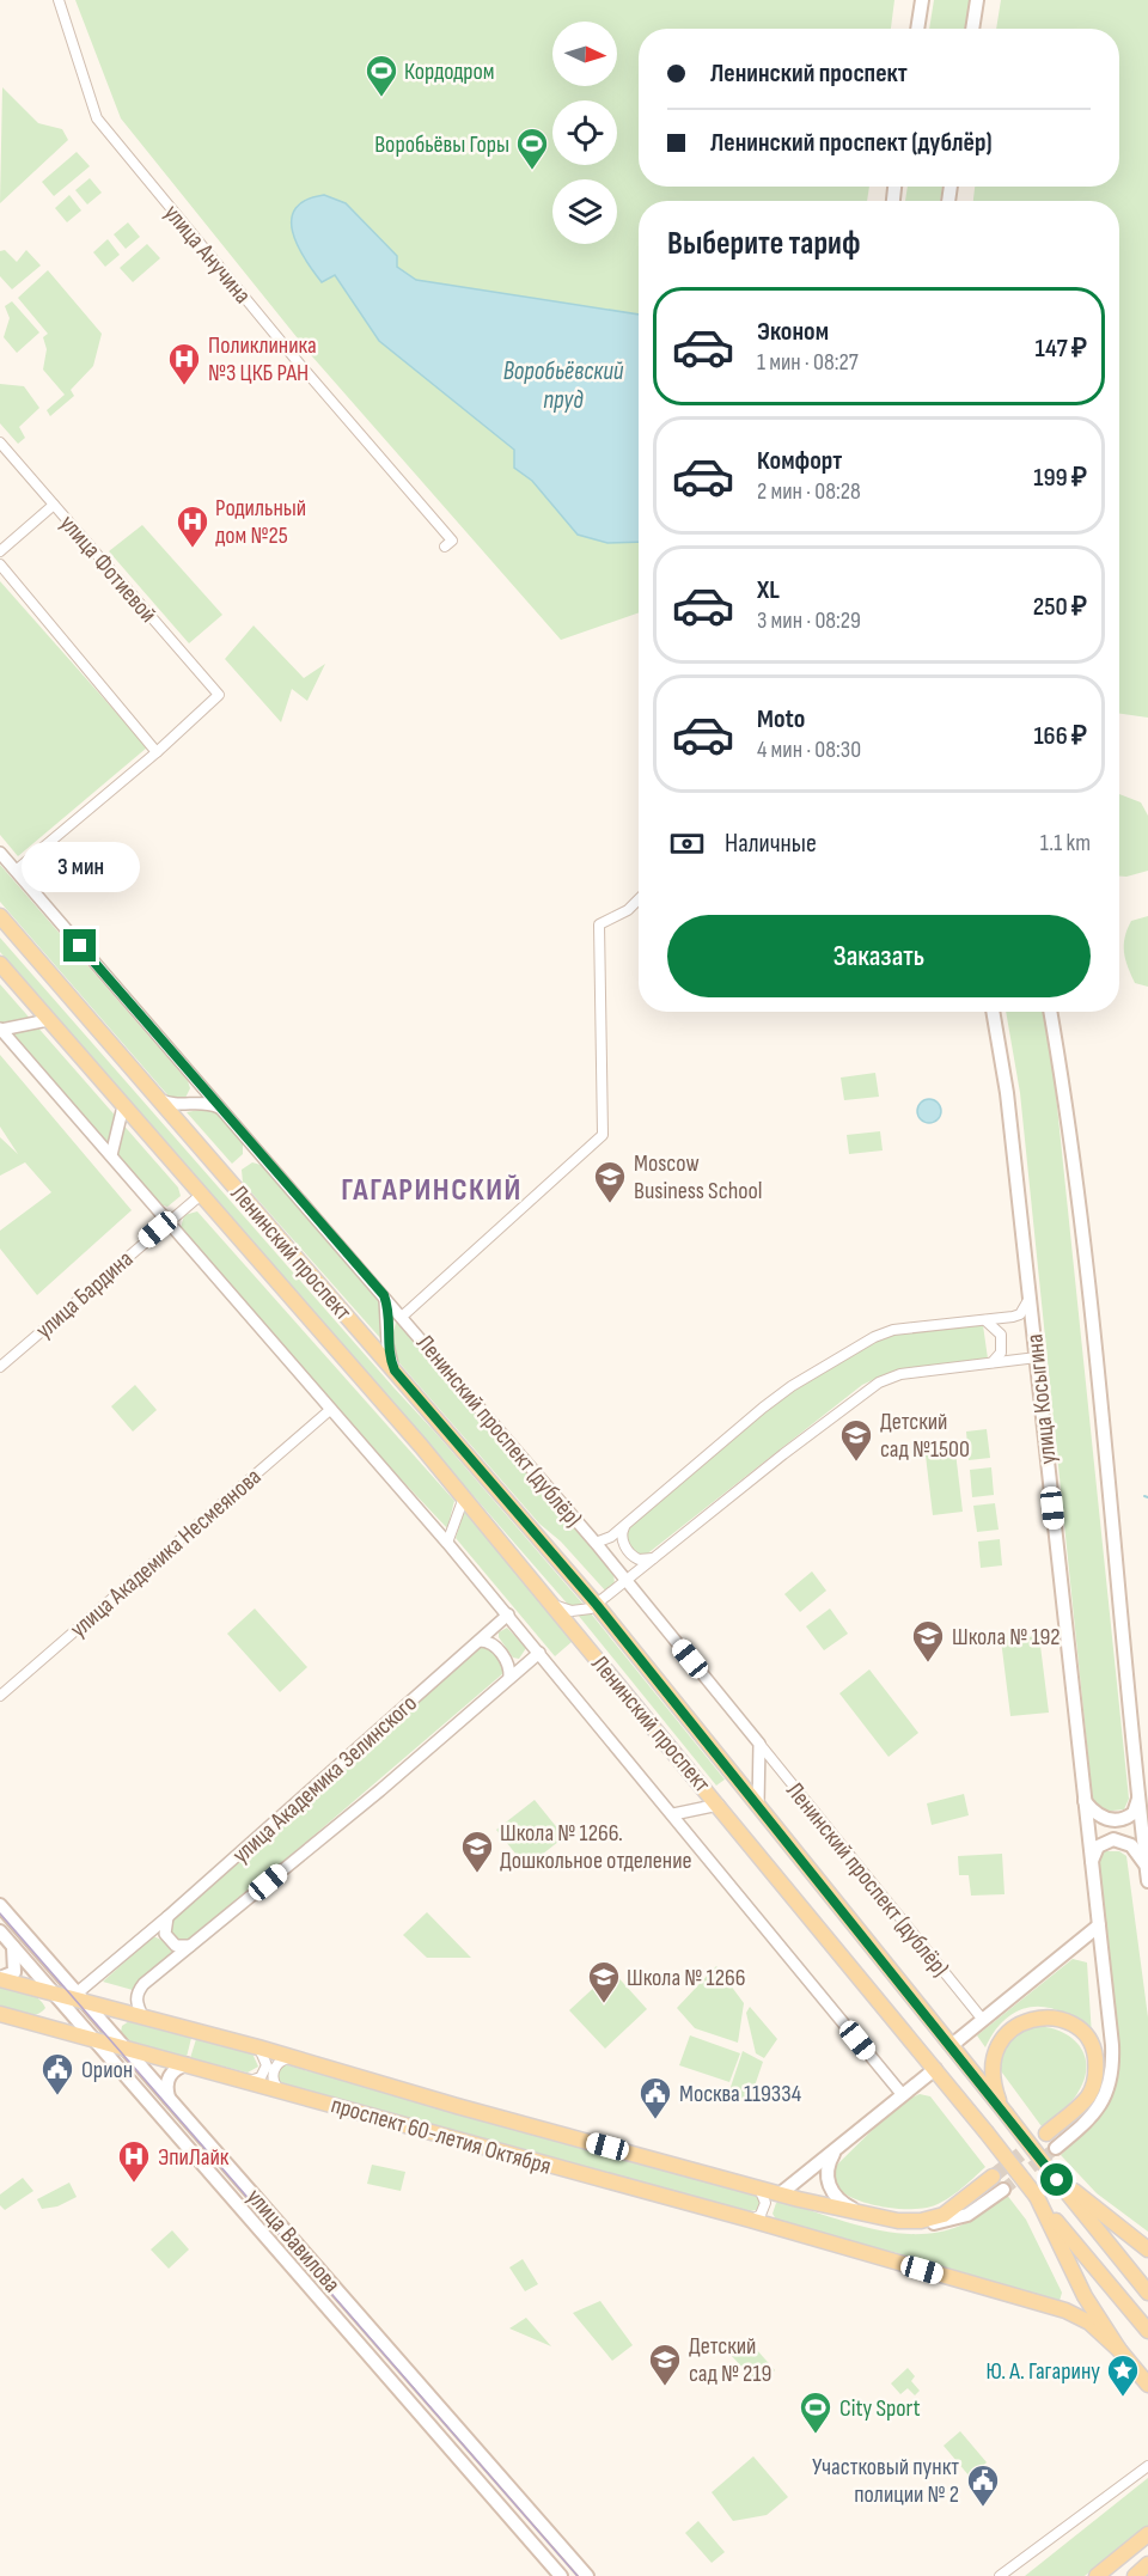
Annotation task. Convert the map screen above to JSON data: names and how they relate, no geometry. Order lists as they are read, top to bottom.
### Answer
{
  "streets": {
    "main road": [
      "Ленинский проспект",
      "улица Косыгина",
      "проспект 60-летия Октября",
      "улица Вавилова"
    ],
    "street": [
      "улица Анучина",
      "улица Фотиевой",
      "улица Бардина",
      "Ленинский проспект (дублёр)",
      "улица Академика Несмеянова",
      "улица Академика Зелинского"
    ]
  },
  "crossings": [
    ["Ленинский проспект", "улица Бардина"],
    ["улица Академика Зелинского", "проспект 60-летия Октября"],
    ["улица Академика Зелинского", "улица Вавилова"],
    ["проспект 60-летия Октября", "улица Вавилова"]
  ],
  "districts": ["ГАГАРИНСКИЙ"],
  "water": ["Воробьёвский пруд"],
  "places": {
    "sports": ["Кордодром", "Воробьёвы Горы", "City Sport"],
    "hospital": ["Поликлиника №3 ЦКБ РАН", "Родильный дом №25", "ЭпиЛайк"],
    "school or university": [
      "Moscow Business School",
      "Детский сад №1500",
      "Школа № 192",
      "Школа № 1266. Дошкольное отделение",
      "Школа № 1266",
      "Детский сад № 219"
    ],
    "public building": ["Орион", "Москва 119334", "Участковый пункт полиции № 2"],
    "place": ["Ю. А. Гагарину"]
  },
  "north": "right",
  "page": {
    "banner": ["Ленинский проспект", "Ленинский проспект (дублёр)"],
    "heading": "Выберите тариф",
    "list": [
      {
        "name": "Эконом",
        "note": "1 мин · 08:27",
        "value": "147 ₽"
      },
      {
        "name": "Комфорт",
        "note": "2 мин · 08:28",
        "value": "199 ₽"
      },
      {
        "name": "XL",
        "note": "3 мин · 08:29",
        "value": "250 ₽"
      },
      {
        "name": "Moto",
        "note": "4 мин · 08:30",
        "value": "166 ₽"
      }
    ],
    "pay": ["Наличные", "1.1 km"],
    "bubble": "3 мин",
    "buttons": "Заказать"
  }
}
